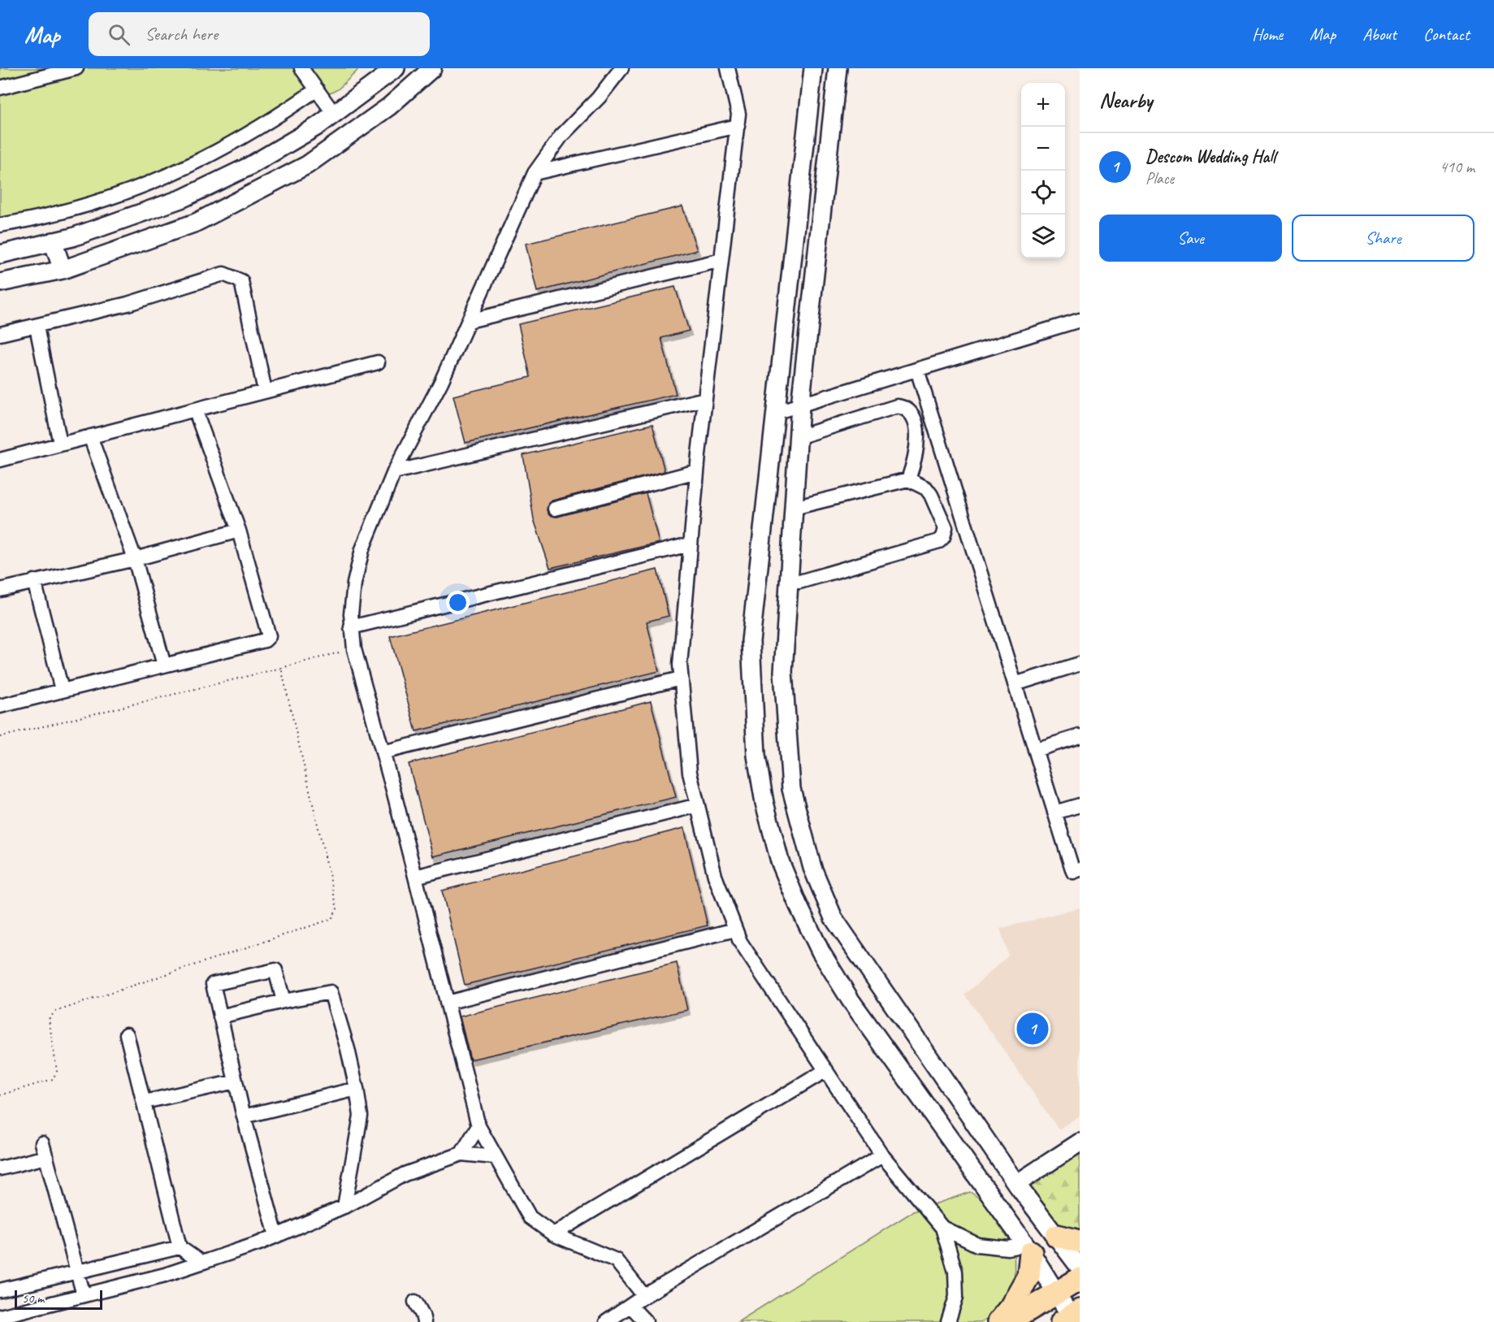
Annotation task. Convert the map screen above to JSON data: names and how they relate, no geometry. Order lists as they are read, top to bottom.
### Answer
{
  "scale_bar": "50 m",
  "page": {
    "header": "Map",
    "search": "Search here",
    "nav": [
      "Home",
      "Map",
      "About",
      "Contact"
    ],
    "heading": "Nearby",
    "map_buttons": ["+", "−"],
    "list": [
      {
        "mark": "1",
        "name": "Descom Wedding Hall",
        "note": "Place",
        "value": "410 m"
      }
    ],
    "buttons": ["Save", "Share"],
    "pins": "1",
    "scale": "50 m"
  }
}
